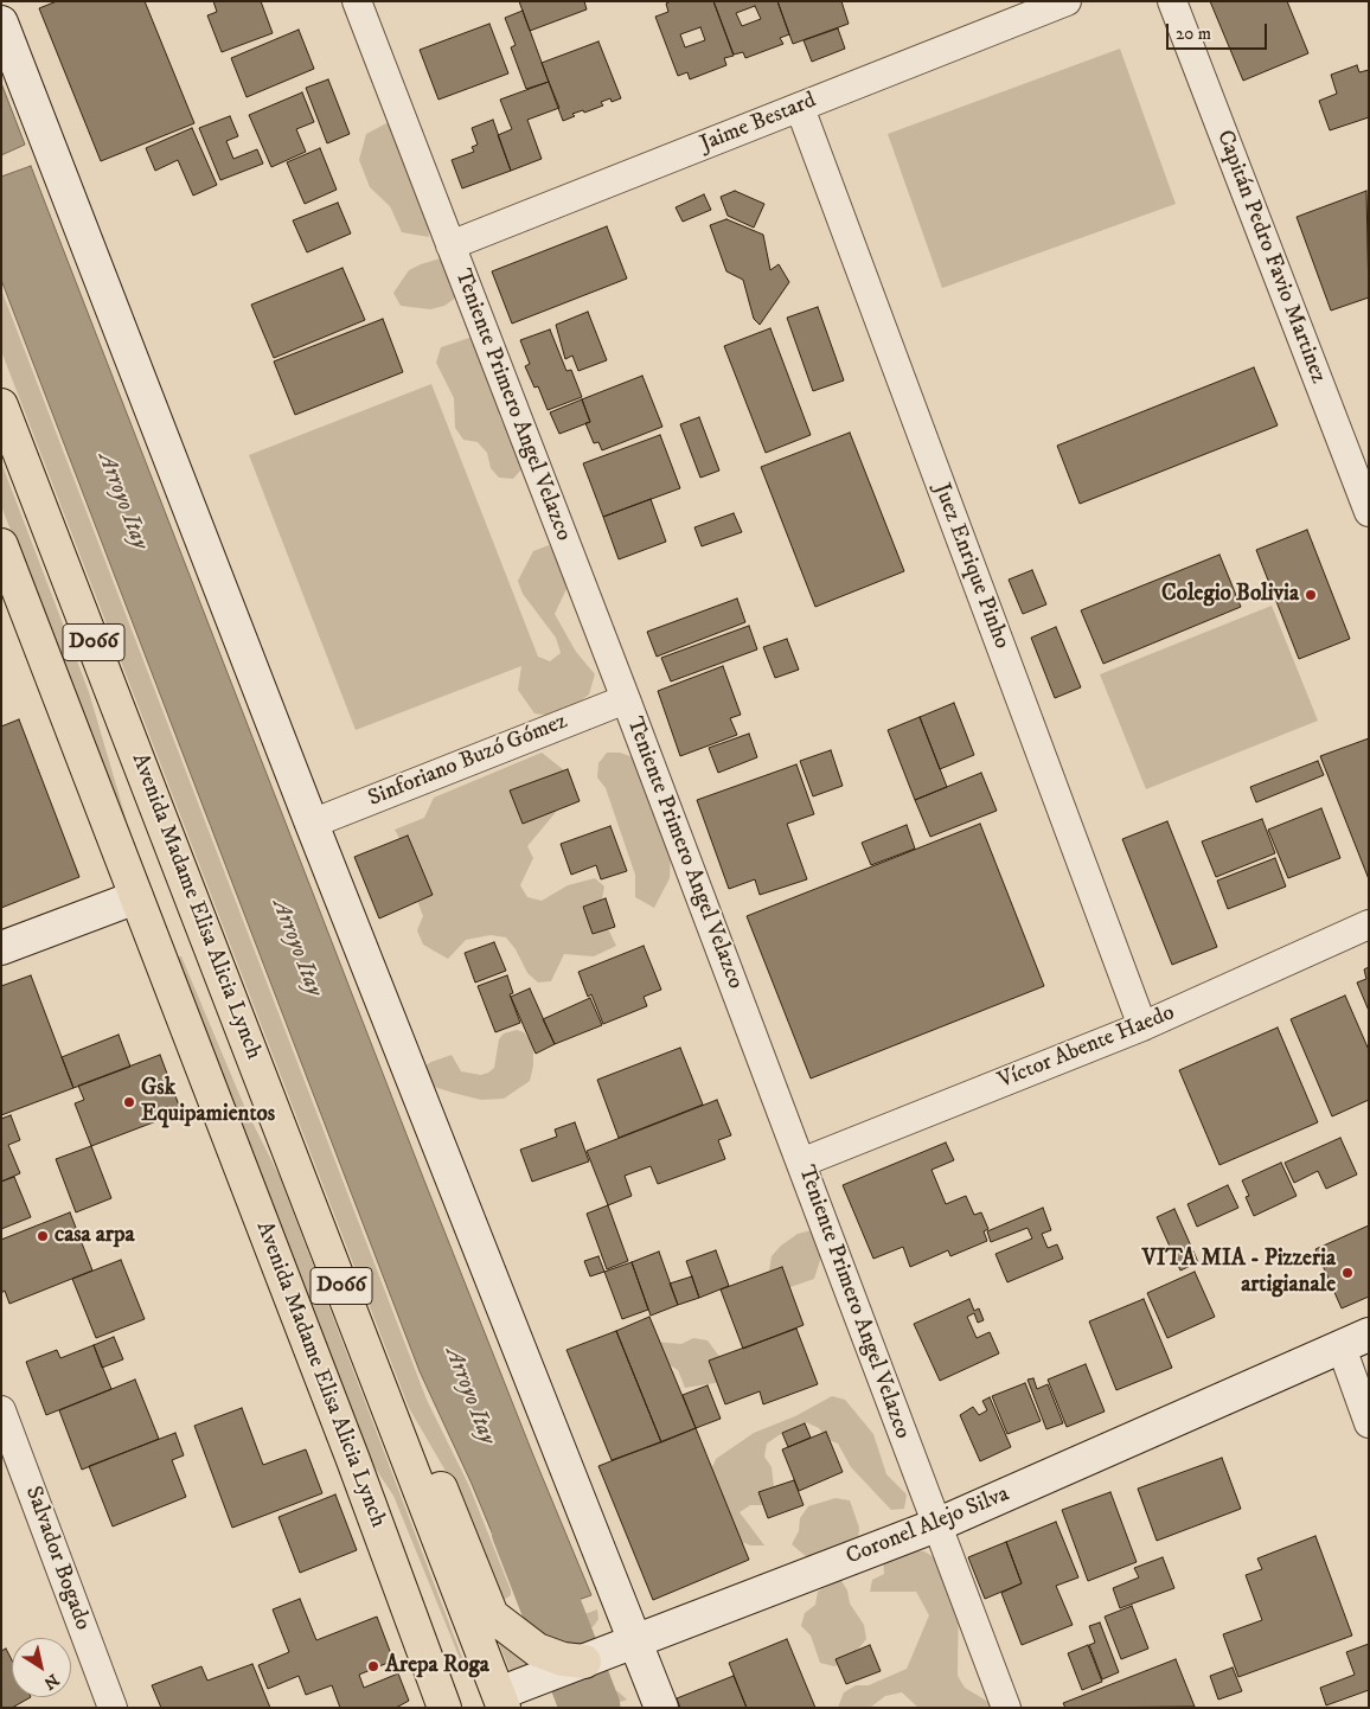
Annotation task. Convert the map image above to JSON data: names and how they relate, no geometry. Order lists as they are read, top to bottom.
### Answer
{
  "streets": {
    "highway": ["D066", "Avenida Madame Elisa Alicia Lynch"],
    "main road": ["Coronel Alejo Silva"],
    "street": [
      "Jaime Bestard",
      "Capitán Pedro Favio Martinez",
      "Teniente Primero Angel Velazco",
      "Juez Enrique Pinho",
      "Sinforiano Buzó Gómez",
      "Víctor Abente Haedo",
      "Salvador Bogado"
    ]
  },
  "crossings": [
    ["Jaime Bestard", "Teniente Primero Angel Velazco"],
    ["Jaime Bestard", "Juez Enrique Pinho"],
    ["Teniente Primero Angel Velazco", "Sinforiano Buzó Gómez"],
    ["Teniente Primero Angel Velazco", "Víctor Abente Haedo"],
    ["Teniente Primero Angel Velazco", "Coronel Alejo Silva"],
    ["Juez Enrique Pinho", "Víctor Abente Haedo"],
    ["Avenida Madame Elisa Alicia Lynch", "Coronel Alejo Silva"]
  ],
  "water": ["Arroyo Itay"],
  "places": [
    "Colegio Bolivia",
    "Gsk Equipamientos",
    "casa arpa",
    "VITA MIA - Pizzeria artigianale",
    "Arepa Roga"
  ],
  "scale_bar": "20 m",
  "north": "bottom right"
}
